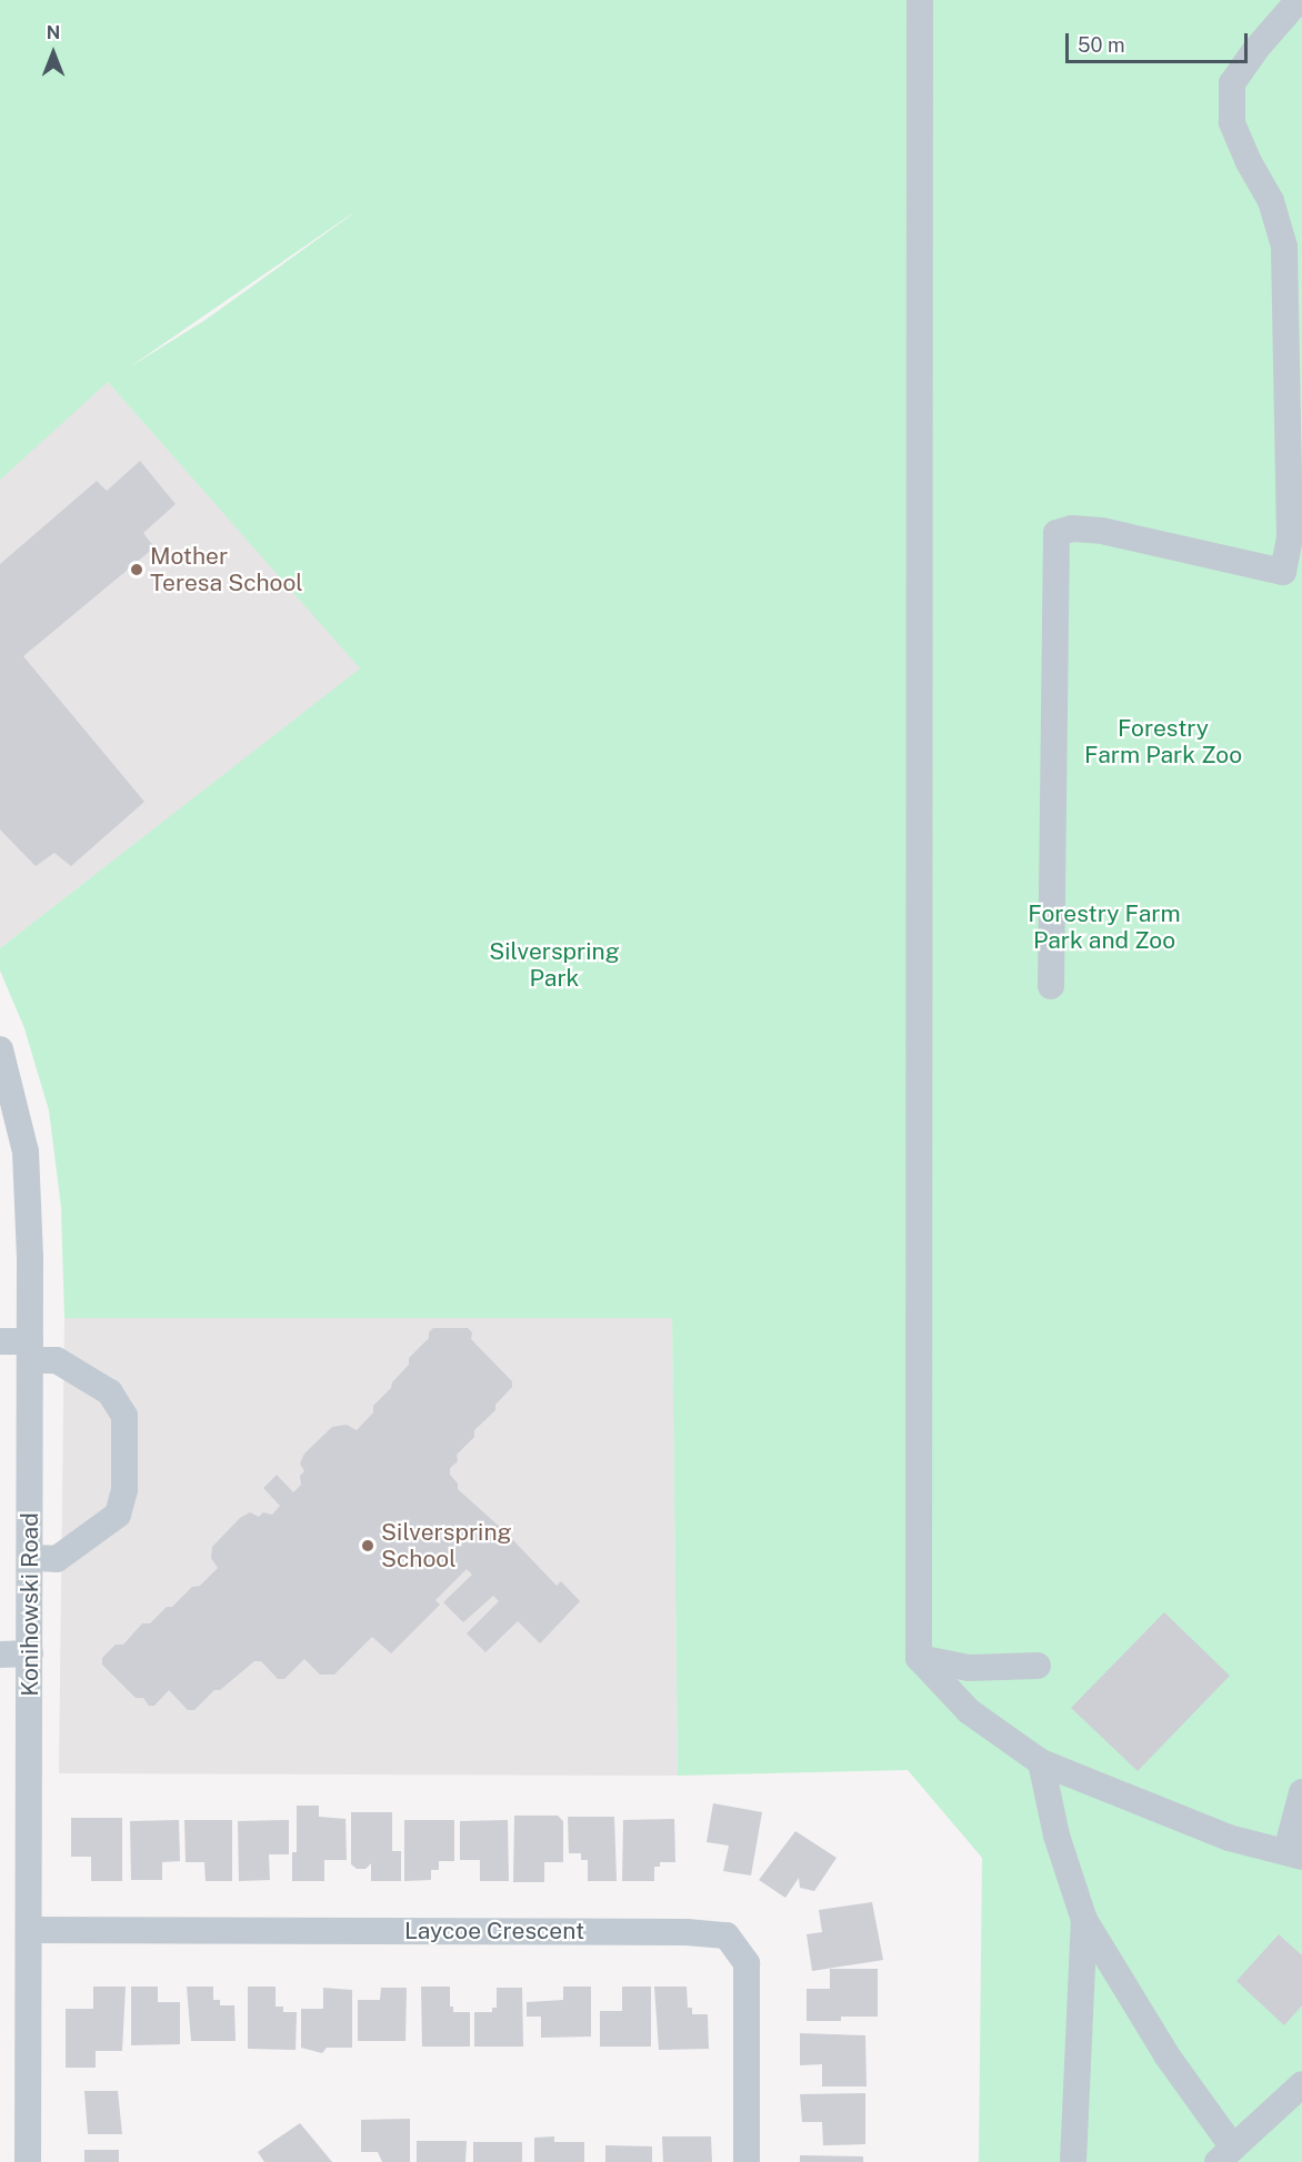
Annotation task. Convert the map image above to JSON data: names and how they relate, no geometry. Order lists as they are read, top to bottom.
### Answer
{
  "streets": {
    "street": ["Konihowski Road", "Laycoe Crescent"]
  },
  "crossings": [
    ["Konihowski Road", "Laycoe Crescent"]
  ],
  "parks": ["Forestry Farm Park Zoo", "Forestry Farm Park and Zoo", "Silverspring Park"],
  "places": ["Mother Teresa School", "Silverspring School"],
  "scale_bar": "50 m",
  "north": "top"
}
